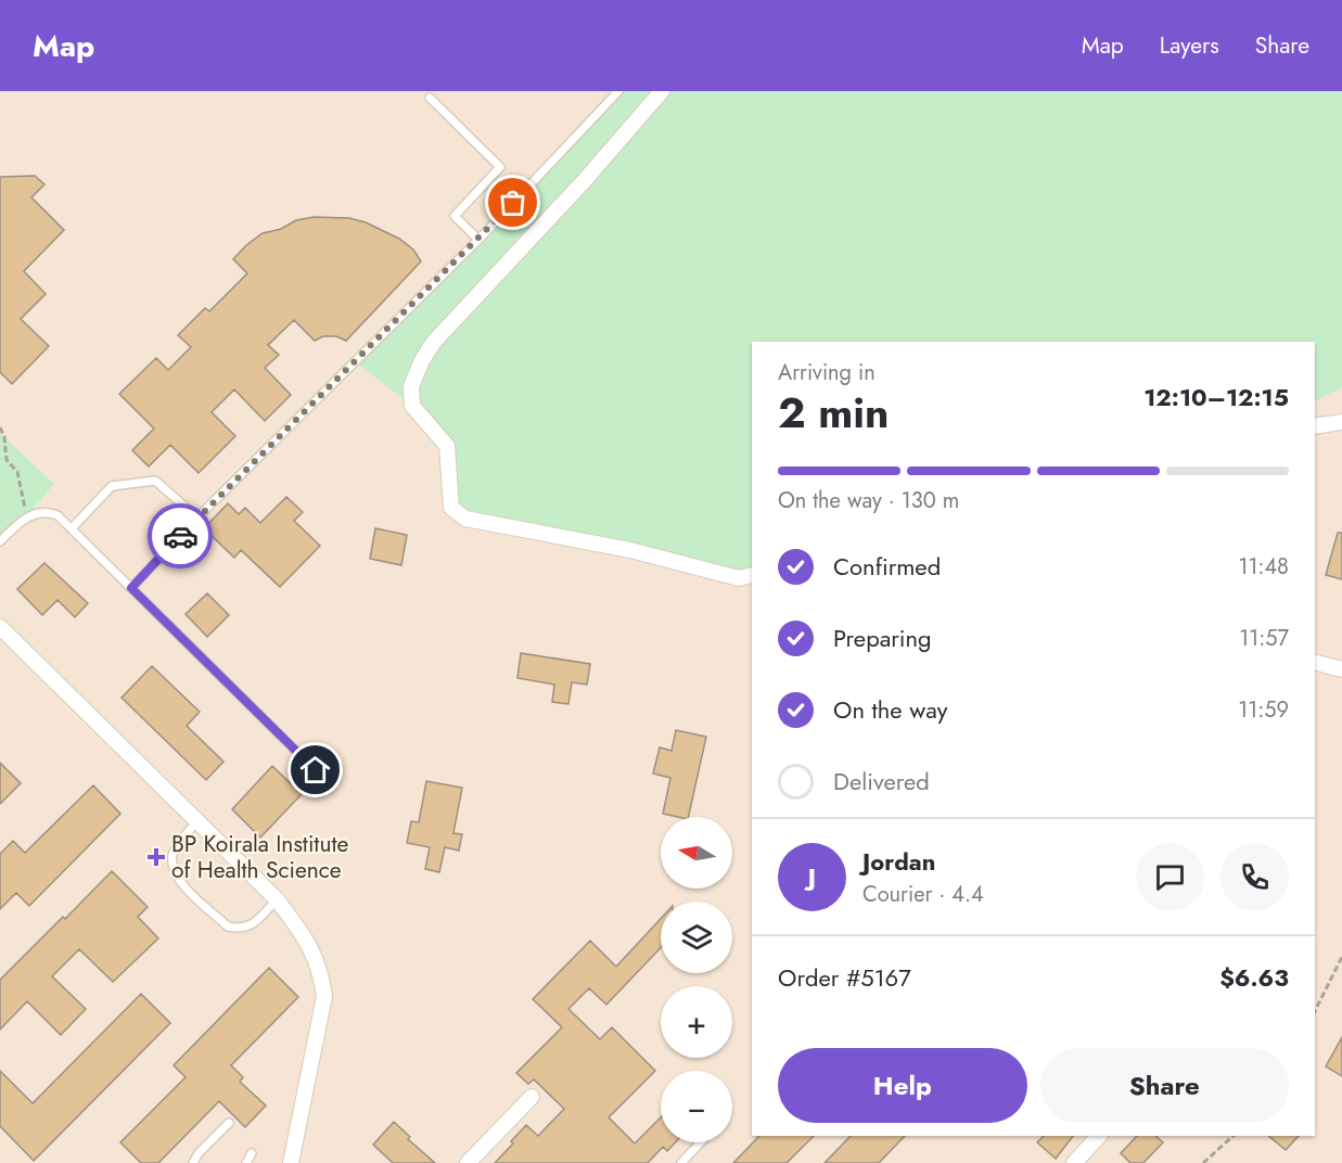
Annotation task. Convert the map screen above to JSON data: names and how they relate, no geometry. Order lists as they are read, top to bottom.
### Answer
{
  "places": {
    "health": ["BP Koirala Institute of Health Science"]
  },
  "north": "left",
  "page": {
    "header": "Map",
    "nav": ["Map", "Layers", "Share"],
    "heading": ["2 min", "Arriving in", "12:10–12:15"],
    "panel": [
      "Jordan",
      "Courier · 4.4",
      "Order #5167",
      "$6.63"
    ],
    "bar": "On the way · 130 m",
    "list": [
      ["Confirmed", "11:48"],
      ["Preparing", "11:57"],
      ["On the way", "11:59"],
      "Delivered"
    ],
    "map_buttons": ["+", "−"],
    "round": "J",
    "buttons": ["Help", "Share"]
  }
}
